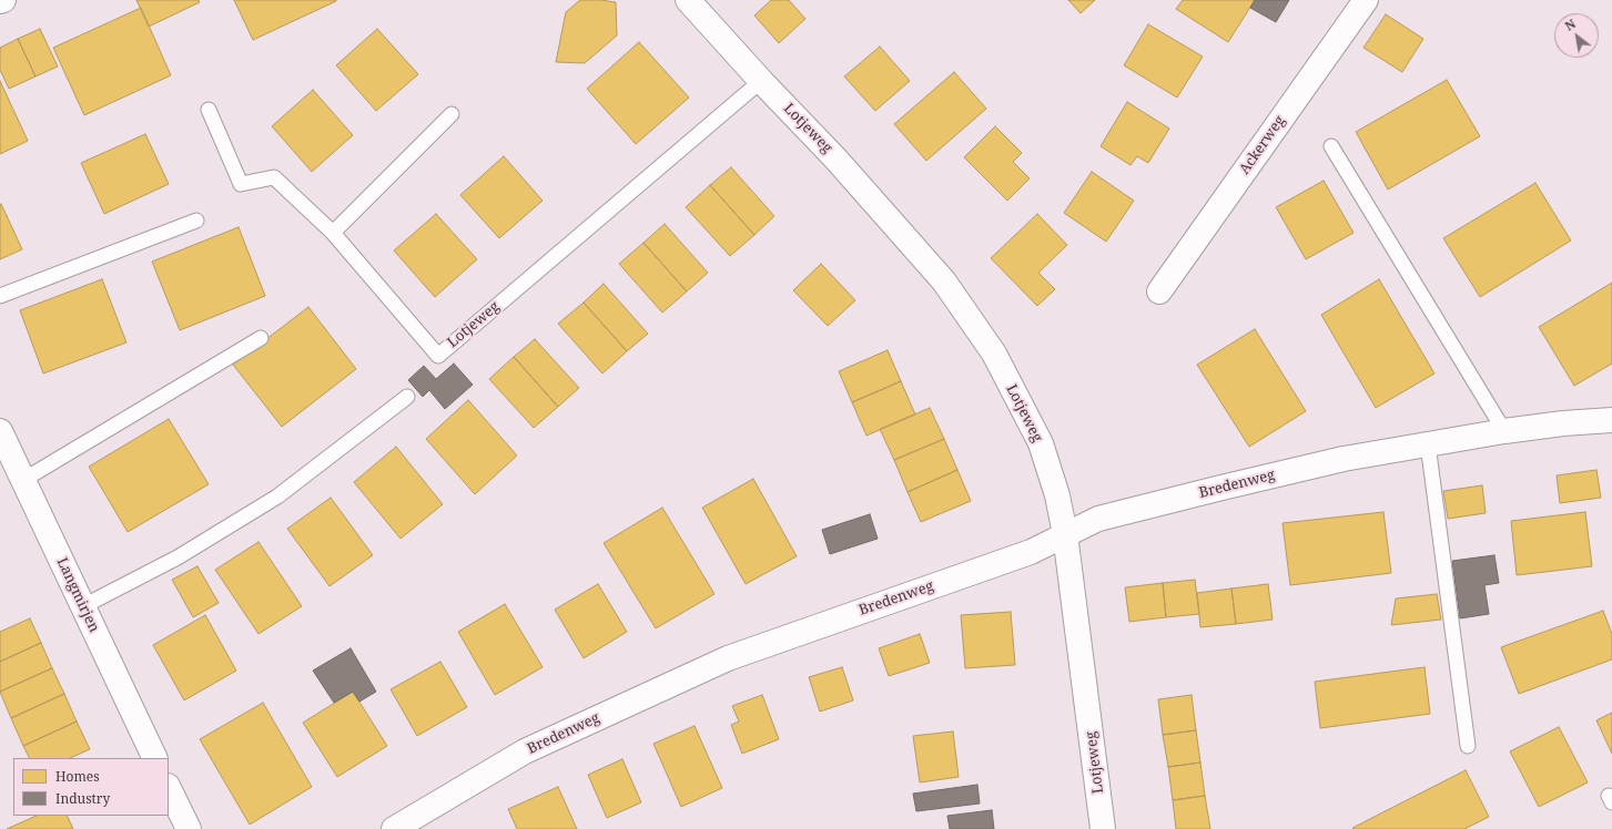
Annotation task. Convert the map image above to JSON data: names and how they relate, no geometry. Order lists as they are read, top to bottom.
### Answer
{
  "streets": {
    "street": [
      "Lotjeweg",
      "Ackerweg",
      "Bredenweg",
      "Langmirjen"
    ]
  },
  "crossings": [
    ["Lotjeweg", "Bredenweg"]
  ],
  "legend": ["Homes", "Industry"],
  "north": "top left"
}
